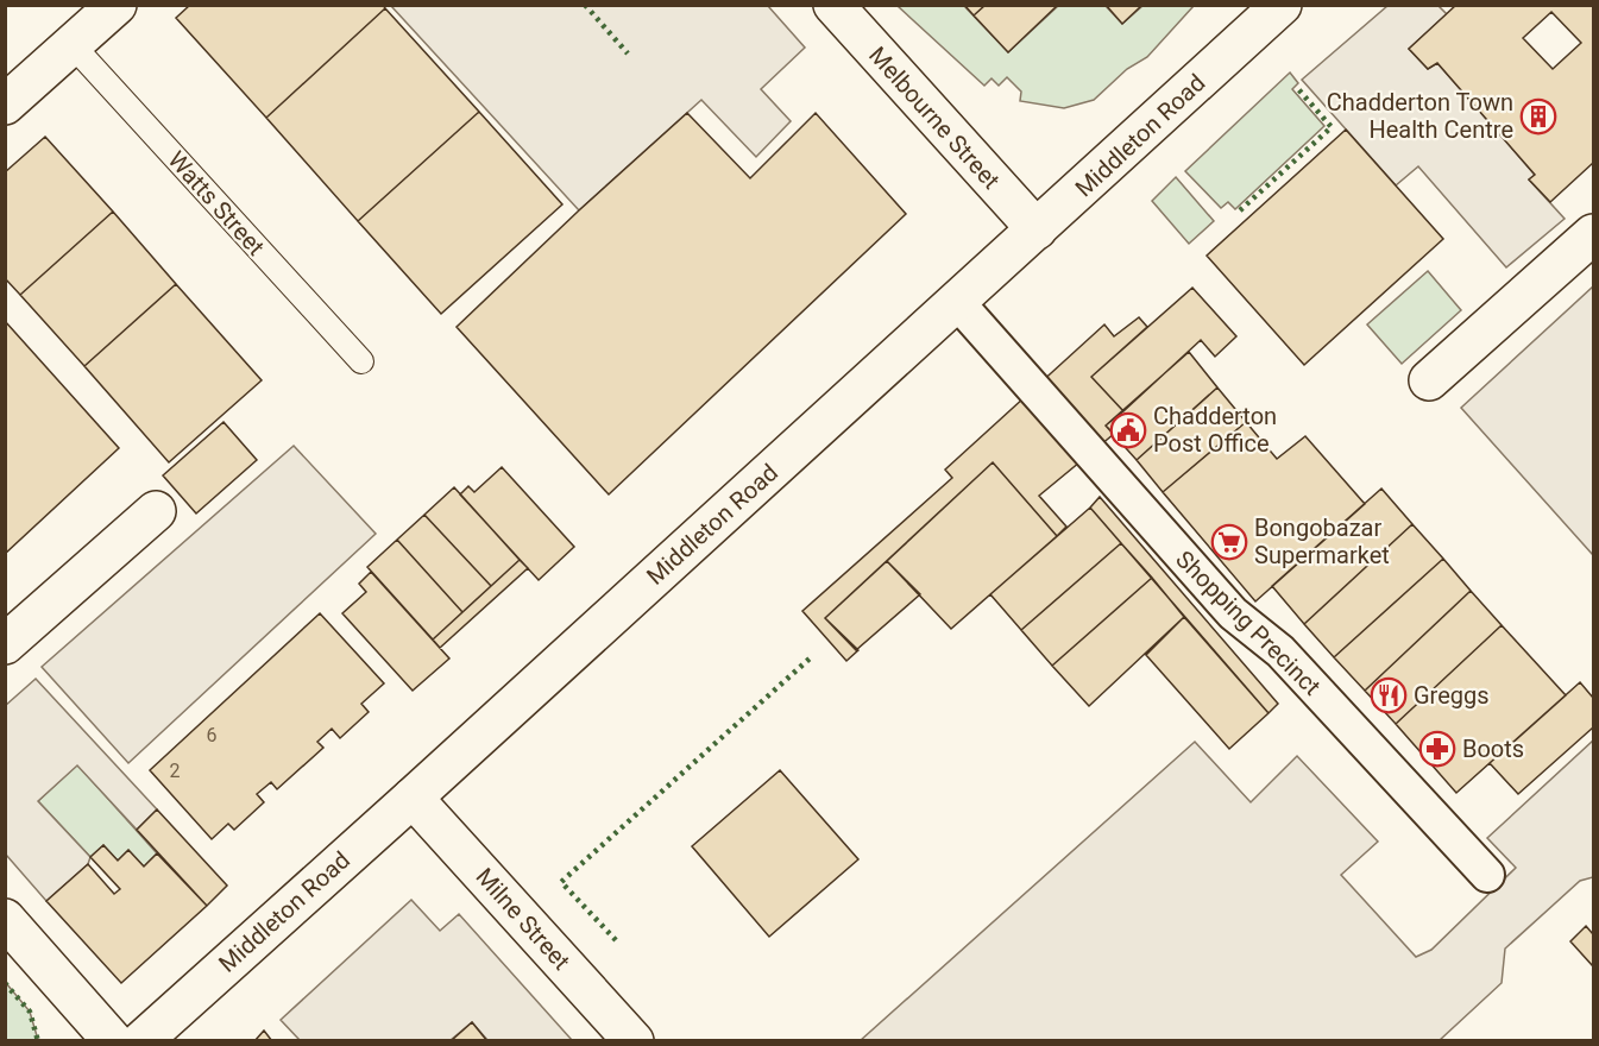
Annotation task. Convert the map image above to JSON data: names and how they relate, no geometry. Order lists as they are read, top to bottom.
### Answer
{
  "streets": {
    "main road": ["Melbourne Street", "Middleton Road", "Milne Street"],
    "street": ["Shopping Precinct"],
    "lane": ["Watts Street"]
  },
  "crossings": [
    ["Melbourne Street", "Middleton Road"],
    ["Middleton Road", "Shopping Precinct"],
    ["Middleton Road", "Milne Street"]
  ],
  "places": {
    "building": ["Chadderton Town Health Centre"],
    "public building": ["Chadderton Post Office"],
    "supermarket": ["Bongobazar Supermarket"],
    "restaurant": ["Greggs"],
    "pharmacy": ["Boots"]
  },
  "house_numbers": ["6", "2"]
}
